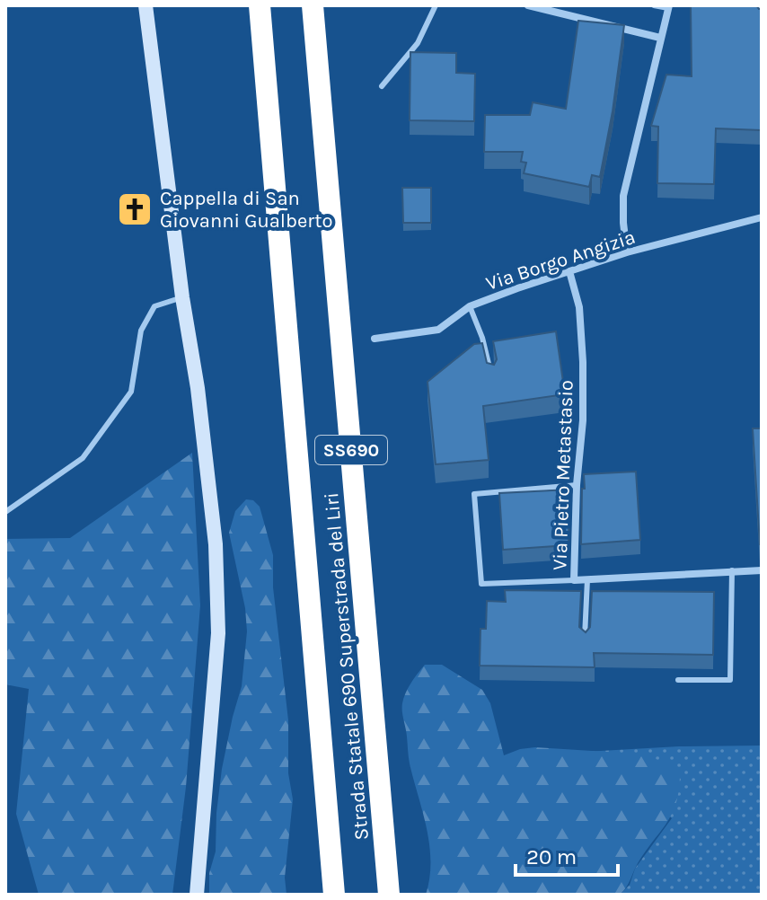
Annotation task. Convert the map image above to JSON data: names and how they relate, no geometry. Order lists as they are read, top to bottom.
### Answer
{
  "streets": {
    "highway": ["SS690", "Strada Statale 690 Superstrada del Liri"],
    "street": ["Via Borgo Angizia", "Via Pietro Metastasio"]
  },
  "crossings": [
    ["Via Borgo Angizia", "Via Pietro Metastasio"]
  ],
  "places": {
    "church": ["Cappella di San Giovanni Gualberto"]
  },
  "scale_bar": "20 m"
}
